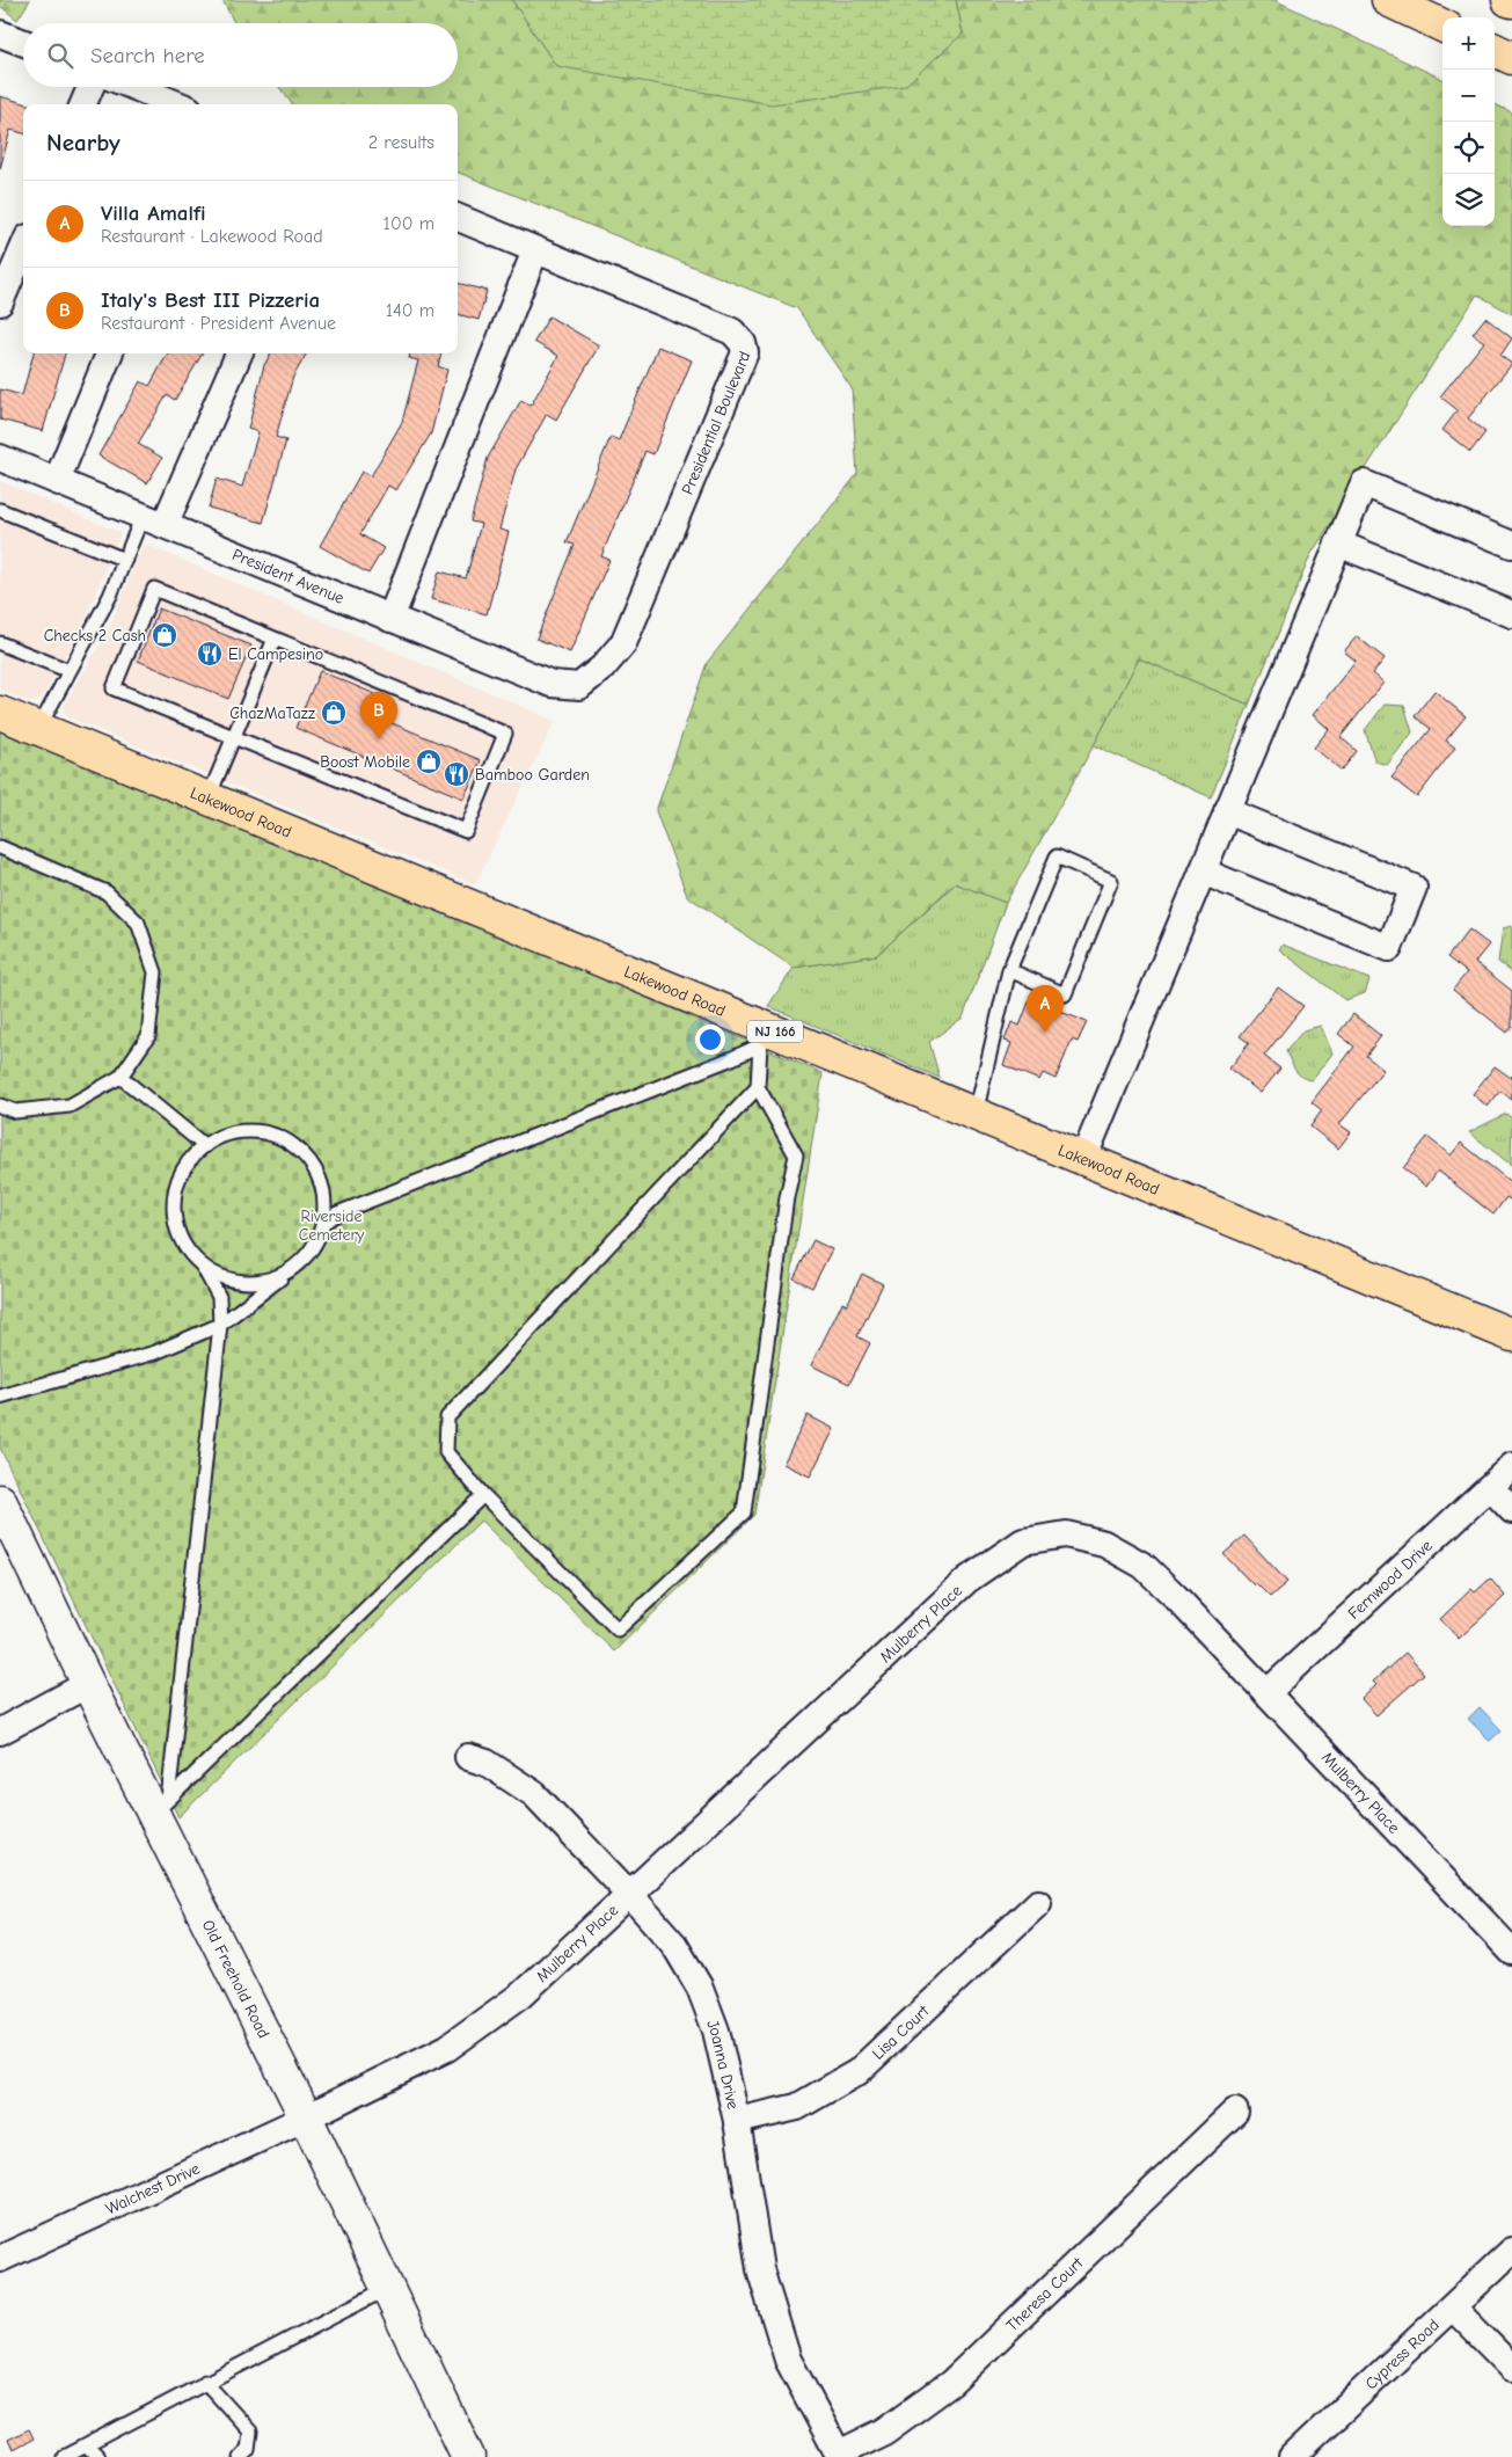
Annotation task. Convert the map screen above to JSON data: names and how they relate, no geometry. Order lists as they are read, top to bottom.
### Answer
{
  "streets": {
    "main road": ["Lakewood Road", "NJ 166", "Old Freehold Road"],
    "street": [
      "Presidential Boulevard",
      "President Avenue",
      "Fernwood Drive",
      "Mulberry Place",
      "Lisa Court",
      "Joanna Drive",
      "Walchest Drive",
      "Theresa Court",
      "Cypress Road"
    ]
  },
  "crossings": [
    ["Presidential Boulevard", "President Avenue"],
    ["Fernwood Drive", "Mulberry Place"],
    ["Mulberry Place", "Old Freehold Road"],
    ["Mulberry Place", "Joanna Drive"],
    ["Mulberry Place", "Walchest Drive"],
    ["Old Freehold Road", "Walchest Drive"],
    ["Lisa Court", "Joanna Drive"],
    ["Joanna Drive", "Theresa Court"]
  ],
  "parks": ["Riverside Cemetery"],
  "places": {
    "shop": ["Checks 2 Cash", "ChazMaTazz", "Boost Mobile"],
    "restaurant": ["El Campesino", "Bamboo Garden"]
  },
  "page": {
    "map_buttons": ["+", "−"],
    "search": "Search here",
    "heading": ["Nearby", "2 results"],
    "list": [
      {
        "mark": "A",
        "name": "Villa Amalfi",
        "note": "Restaurant · Lakewood Road",
        "value": "100 m"
      },
      {
        "mark": "B",
        "name": "Italy's Best III Pizzeria",
        "note": "Restaurant · President Avenue",
        "value": "140 m"
      }
    ],
    "pins": ["B", "A"]
  }
}
